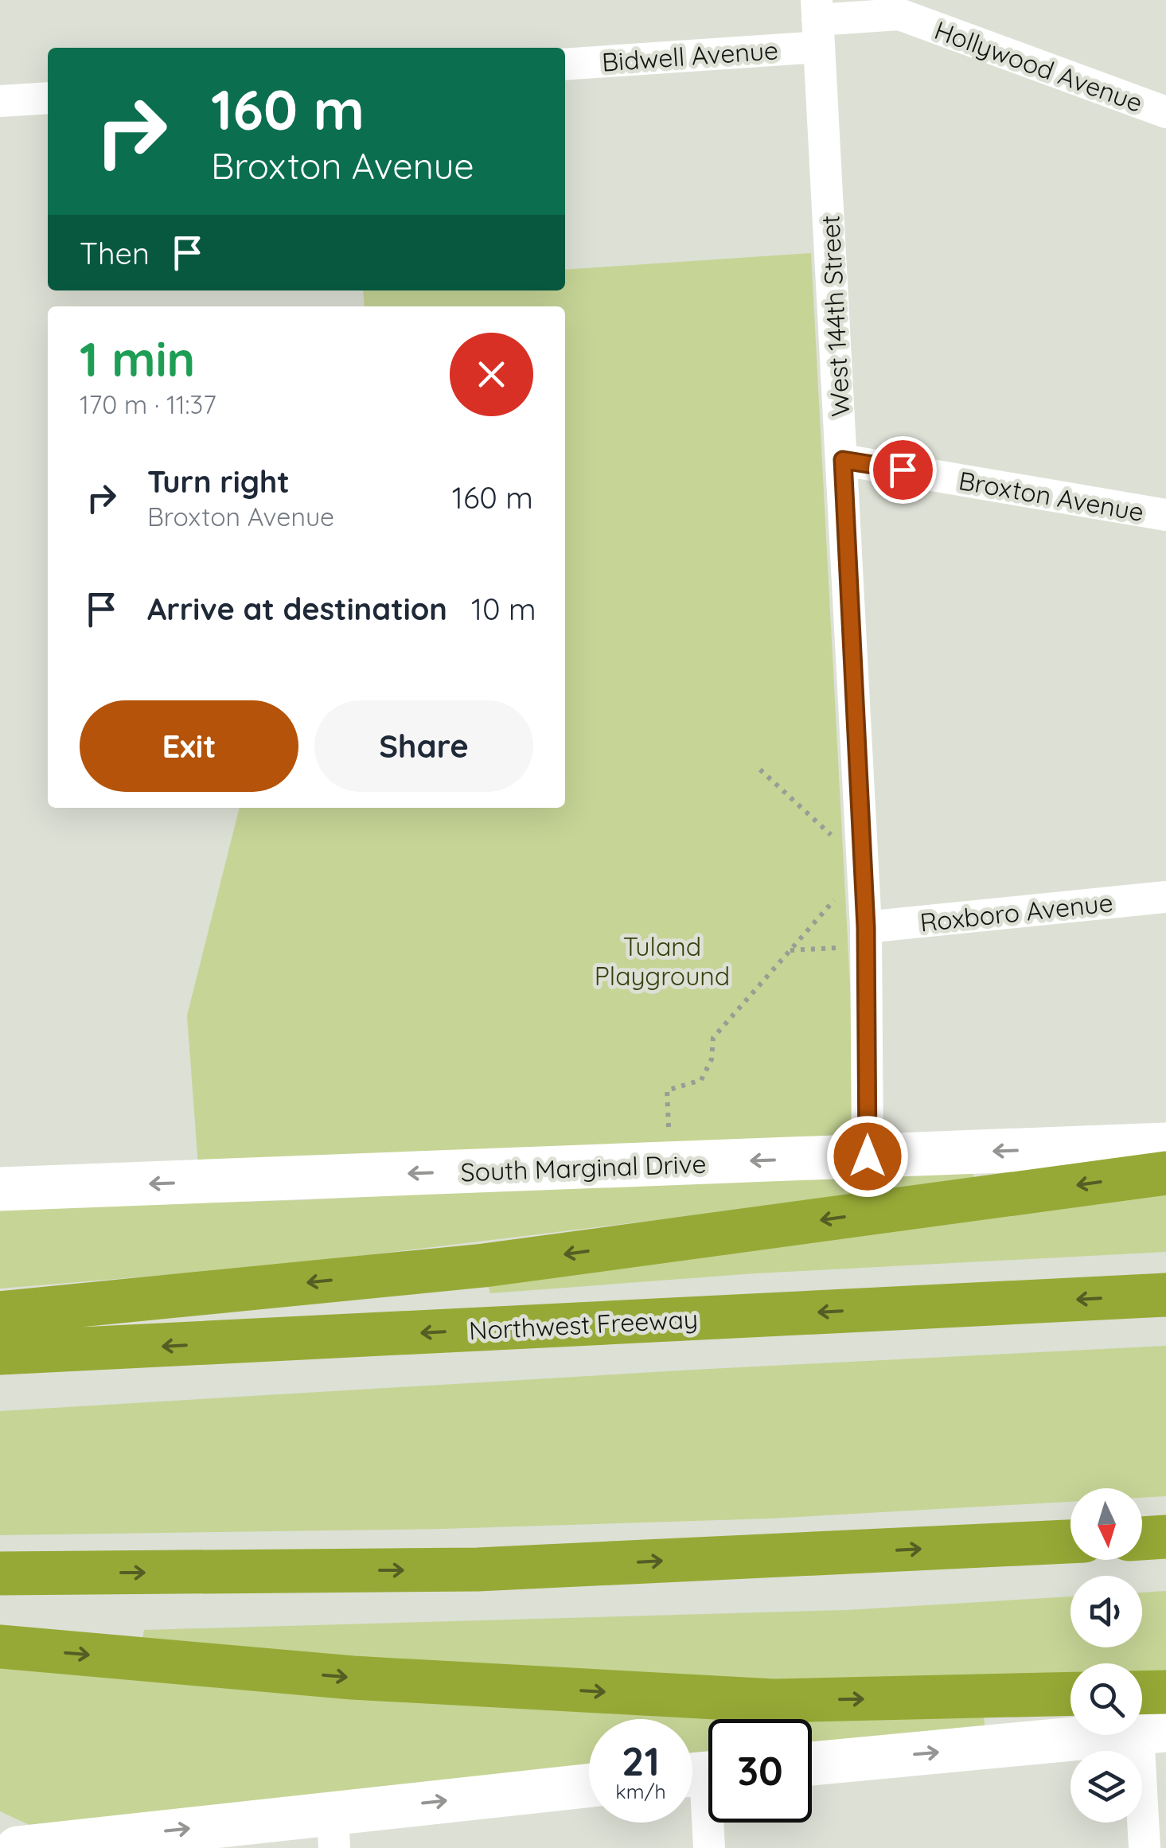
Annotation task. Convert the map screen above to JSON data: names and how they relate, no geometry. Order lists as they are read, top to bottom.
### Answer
{
  "streets": {
    "highway": ["Northwest Freeway"],
    "main road": ["South Marginal Drive"],
    "street": [
      "Bidwell Avenue",
      "Hollywood Avenue",
      "West 144th Street",
      "Broxton Avenue",
      "Roxboro Avenue"
    ]
  },
  "crossings": [
    ["Bidwell Avenue", "Hollywood Avenue"],
    ["Bidwell Avenue", "West 144th Street"],
    ["Hollywood Avenue", "West 144th Street"],
    ["West 144th Street", "Broxton Avenue"],
    ["West 144th Street", "Roxboro Avenue"],
    ["West 144th Street", "South Marginal Drive"]
  ],
  "one_way": ["South Marginal Drive"],
  "parks": ["Tuland Playground"],
  "north": "bottom",
  "page": {
    "turn": ["160 m", "Broxton Avenue"],
    "then": "Then",
    "heading": ["1 min", "170 m · 11:37"],
    "list": [
      {
        "name": "Turn right",
        "note": "Broxton Avenue",
        "value": "160 m"
      },
      {
        "name": "Arrive at destination",
        "value": "10 m"
      }
    ],
    "buttons": ["Exit", "Share"],
    "speed": "21 km/h",
    "limit": "30"
  }
}
